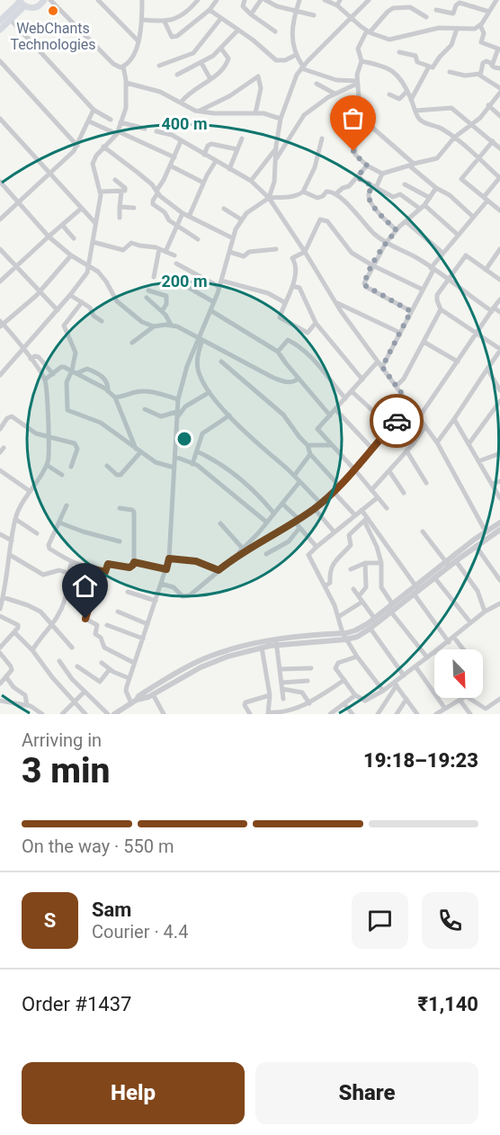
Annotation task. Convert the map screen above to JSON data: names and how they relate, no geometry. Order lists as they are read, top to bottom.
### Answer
{
  "places": ["WebChants Technologies"],
  "north": "bottom right",
  "page": {
    "heading": ["3 min", "Arriving in", "19:18–19:23"],
    "panel": [
      "Sam",
      "Courier · 4.4",
      "Order #1437",
      "₹1,140"
    ],
    "bar": "On the way · 550 m",
    "round": "S",
    "buttons": ["Help", "Share"]
  },
  "rings": ["400 m", "200 m"]
}
